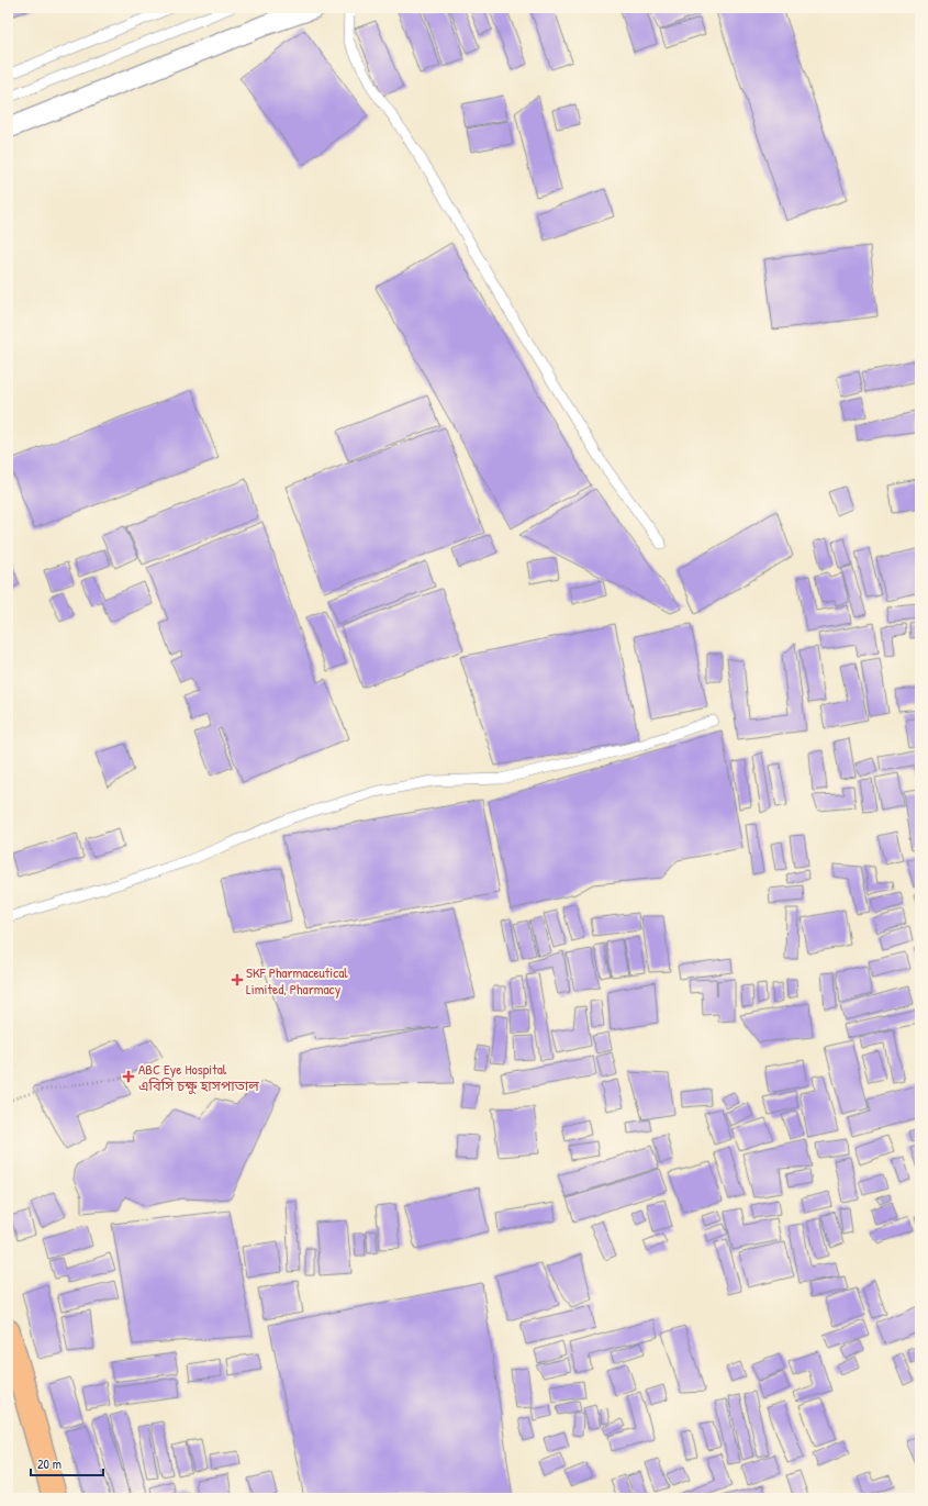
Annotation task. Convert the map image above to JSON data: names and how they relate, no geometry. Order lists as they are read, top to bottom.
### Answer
{
  "places": {
    "health": ["SKF Pharmaceutical Limited, Pharmacy", "ABC Eye Hospital এবিসি চক্ষু হাসপাতাল"]
  },
  "scale_bar": "20 m"
}
